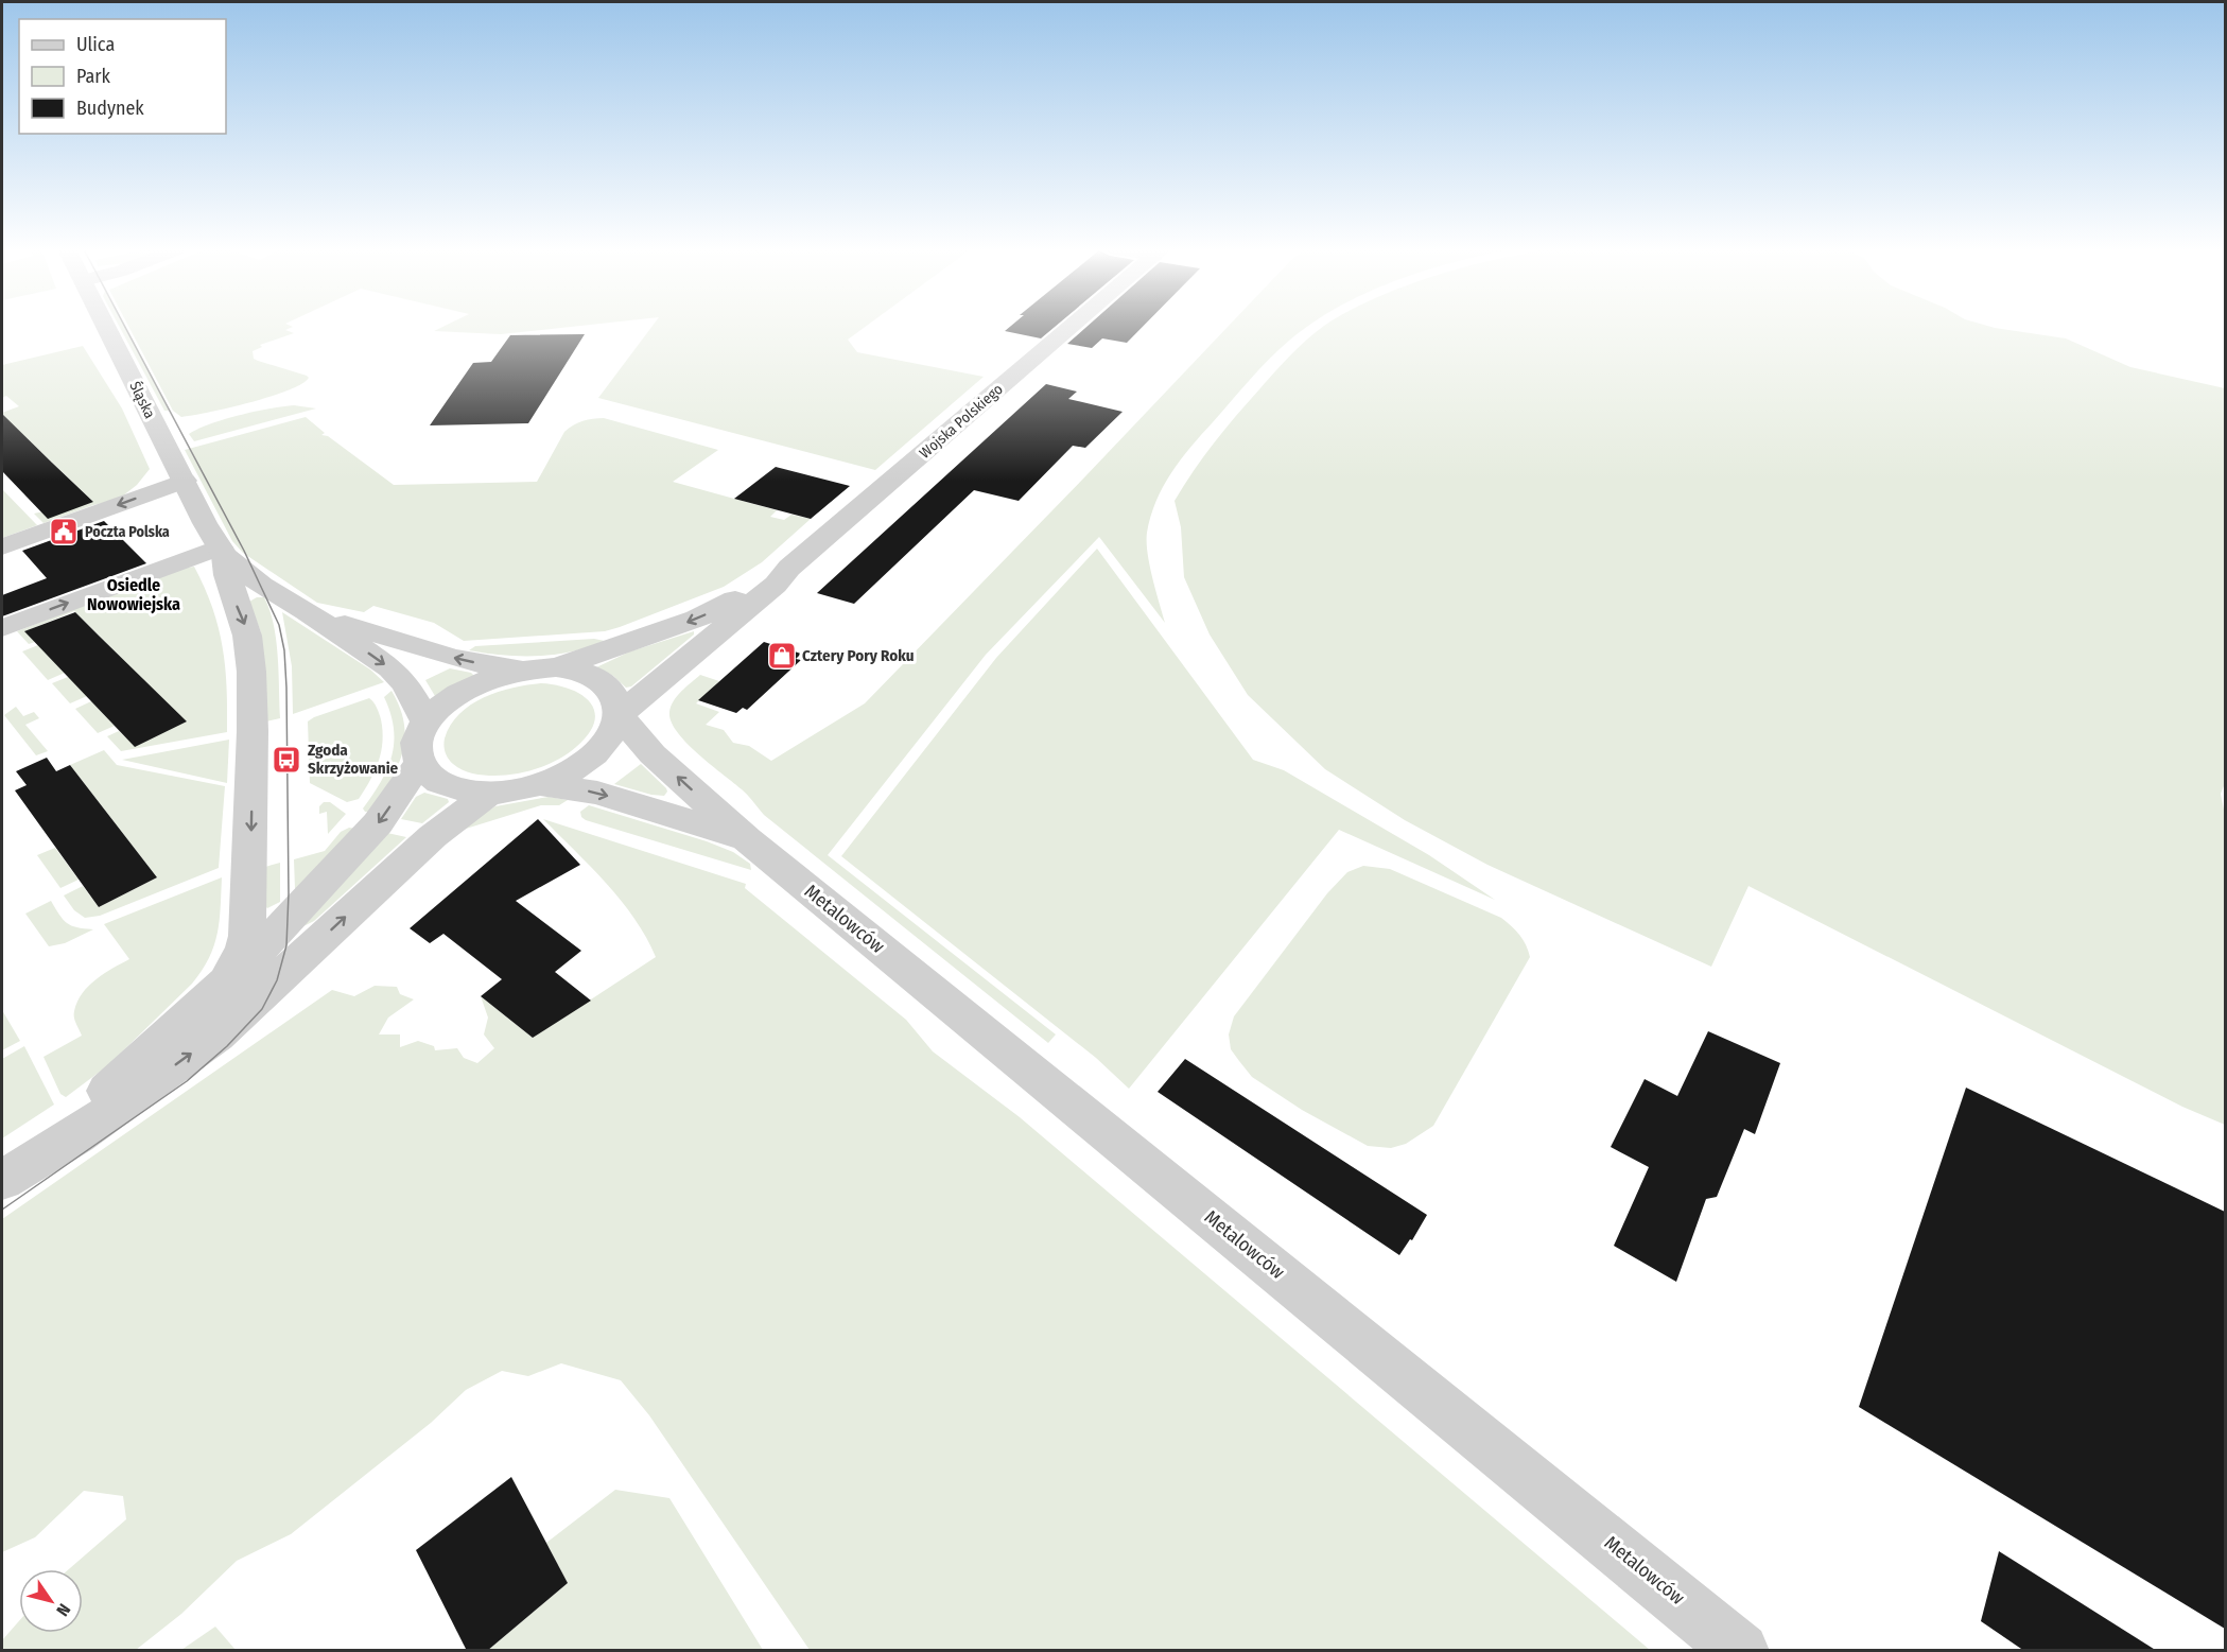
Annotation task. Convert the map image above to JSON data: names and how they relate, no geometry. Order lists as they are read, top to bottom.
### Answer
{
  "streets": {
    "street": ["Śląska", "Wojska Polskiego", "Metalowców"]
  },
  "crossings": [
    ["Śląska", "Wojska Polskiego"],
    ["Śląska", "Metalowców"],
    ["Wojska Polskiego", "Metalowców"]
  ],
  "districts": ["Osiedle Nowowiejska"],
  "places": {
    "public building": ["Poczta Polska"],
    "shop": ["Cztery Pory Roku"],
    "bus stop": ["Zgoda Skrzyżowanie"]
  },
  "legend": ["Ulica", "Park", "Budynek"],
  "north": "bottom right"
}
